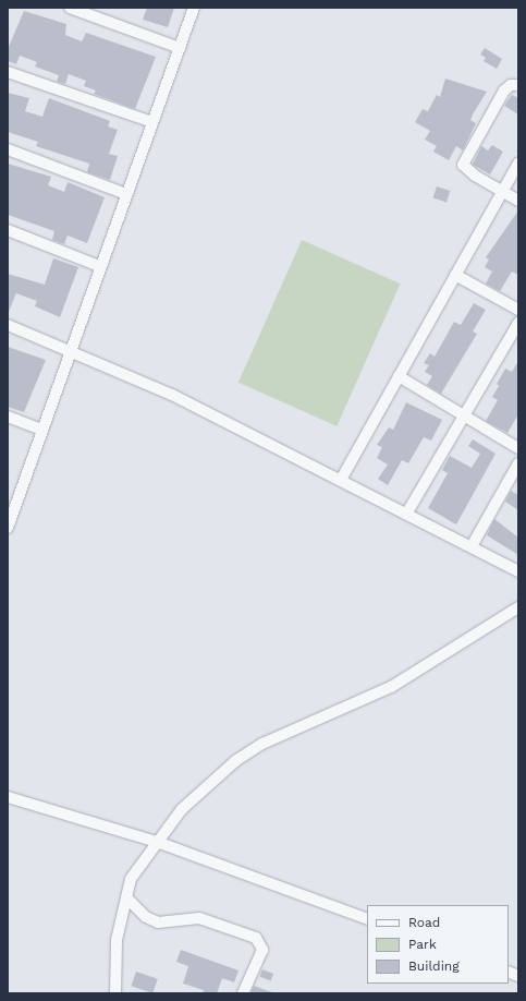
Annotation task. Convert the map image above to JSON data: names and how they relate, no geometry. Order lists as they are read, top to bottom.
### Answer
{
  "legend": ["Road", "Park", "Building"]
}
